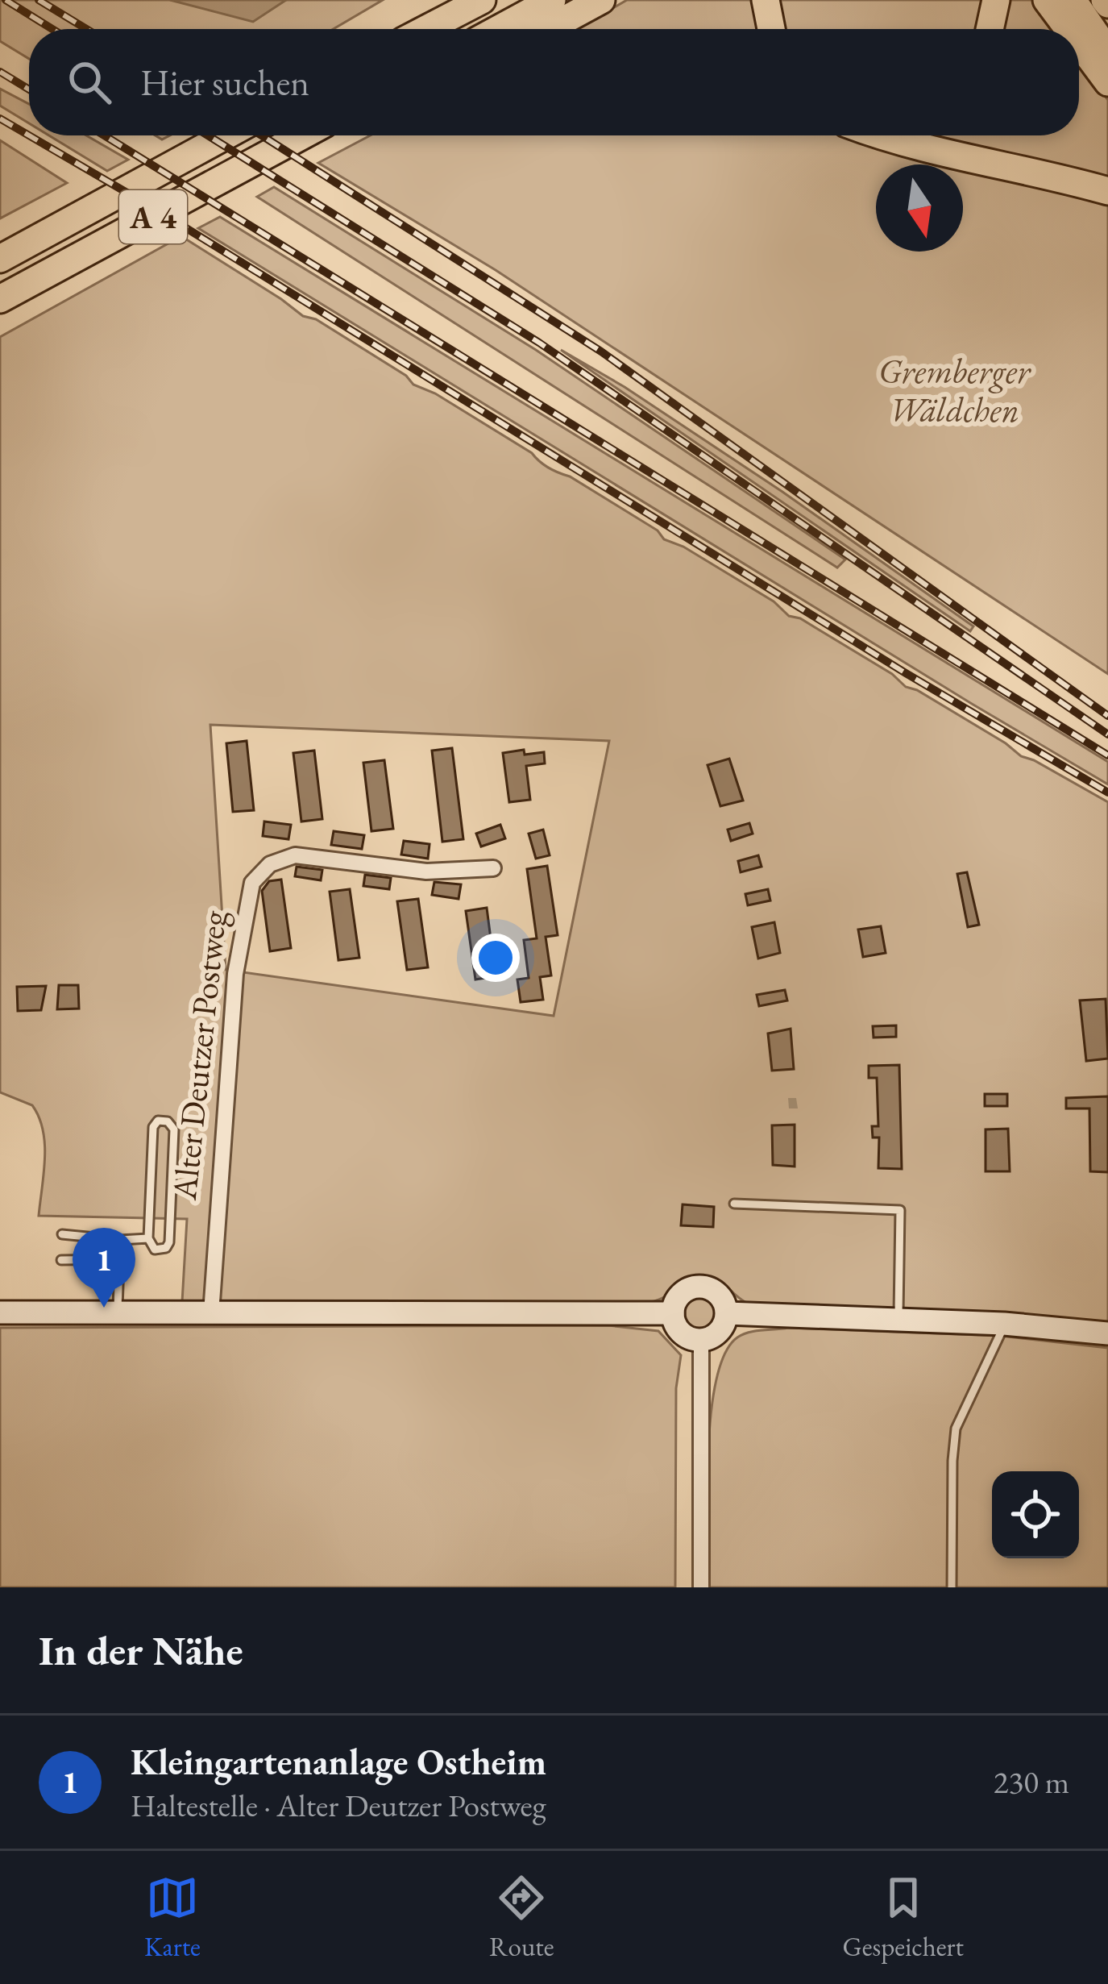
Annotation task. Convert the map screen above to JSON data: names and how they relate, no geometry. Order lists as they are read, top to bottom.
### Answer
{
  "streets": {
    "highway": ["A 4"],
    "street": ["Alter Deutzer Postweg"]
  },
  "parks": ["Gremberger Wäldchen"],
  "north": "bottom",
  "page": {
    "search": "Hier suchen",
    "pins": "1",
    "heading": "In der Nähe",
    "list": [
      {
        "mark": "1",
        "name": "Kleingartenanlage Ostheim",
        "note": "Haltestelle · Alter Deutzer Postweg",
        "value": "230 m"
      }
    ],
    "nav": ["Karte", "Route", "Gespeichert"]
  }
}
